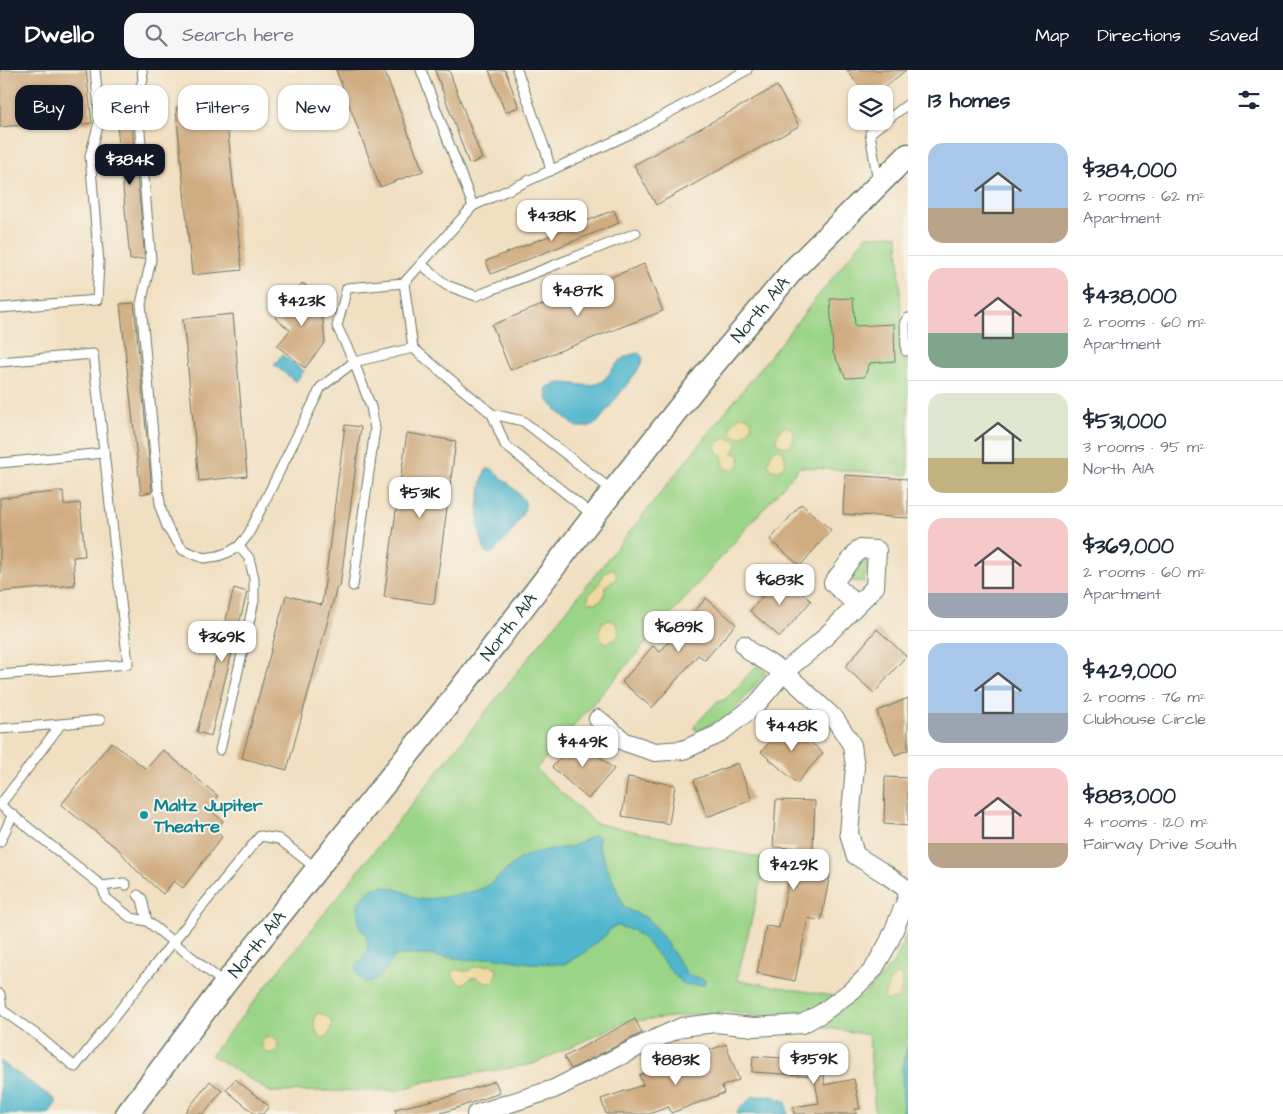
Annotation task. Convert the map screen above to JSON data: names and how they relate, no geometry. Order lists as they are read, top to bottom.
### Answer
{
  "streets": {
    "street": ["North A1A"]
  },
  "places": ["Maltz Jupiter Theatre"],
  "page": {
    "header": "Dwello",
    "search": "Search here",
    "nav": ["Map", "Directions", "Saved"],
    "heading": "13 homes",
    "chip": [
      "Buy",
      "Rent",
      "Filters",
      "New"
    ],
    "list": [
      {
        "name": "$384,000",
        "note": "2 rooms · 62 m² · Apartment"
      },
      {
        "name": "$438,000",
        "note": "2 rooms · 60 m² · Apartment"
      },
      {
        "name": "$531,000",
        "note": "3 rooms · 95 m² · North A1A"
      },
      {
        "name": "$369,000",
        "note": "2 rooms · 60 m² · Apartment"
      },
      {
        "name": "$429,000",
        "note": "2 rooms · 76 m² · Clubhouse Circle"
      },
      {
        "name": "$883,000",
        "note": "4 rooms · 120 m² · Fairway Drive South"
      }
    ],
    "price": [
      "$384K",
      "$438K",
      "$487K",
      "$423K",
      "$531K",
      "$683K",
      "$689K",
      "$369K",
      "$448K",
      "$449K",
      "$429K",
      "$359K",
      "$883K"
    ]
  }
}
